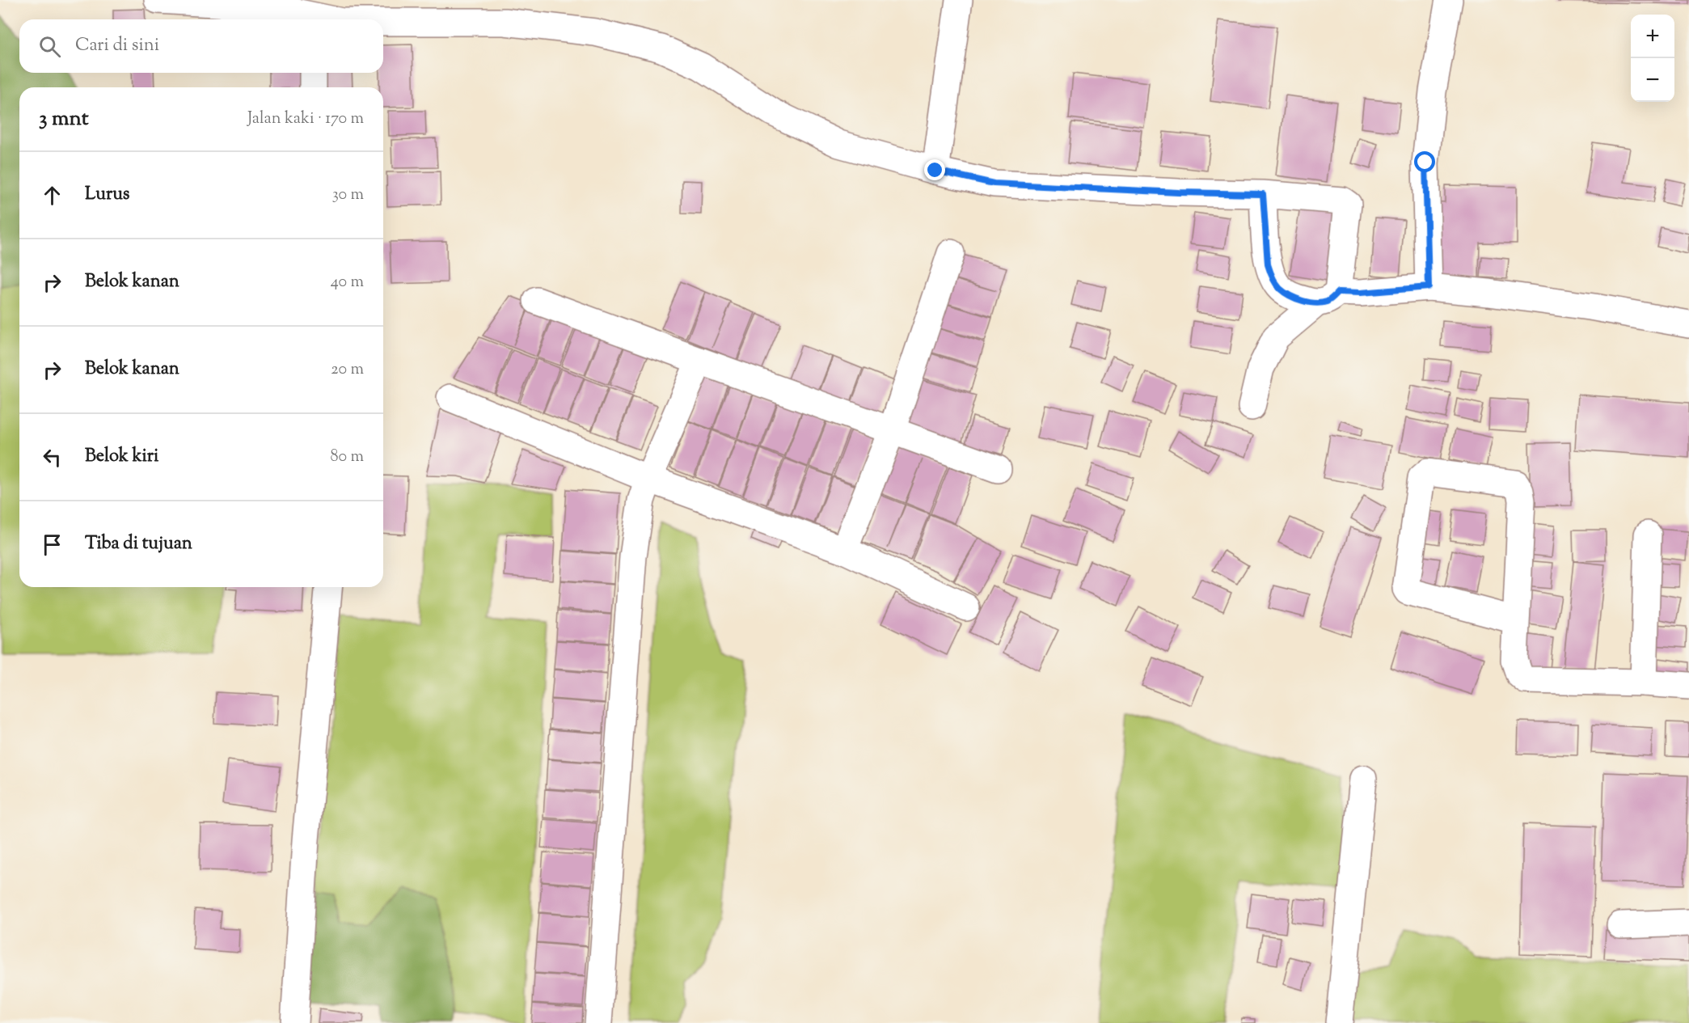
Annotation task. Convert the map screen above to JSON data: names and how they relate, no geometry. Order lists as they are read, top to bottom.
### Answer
{
  "page": {
    "map_buttons": ["+", "−"],
    "search": "Cari di sini",
    "heading": ["3 mnt", "Jalan kaki · 170 m"],
    "list": [
      ["Lurus", "30 m"],
      ["Belok kanan", "40 m"],
      ["Belok kanan", "20 m"],
      ["Belok kiri", "80 m"],
      "Tiba di tujuan"
    ]
  }
}
